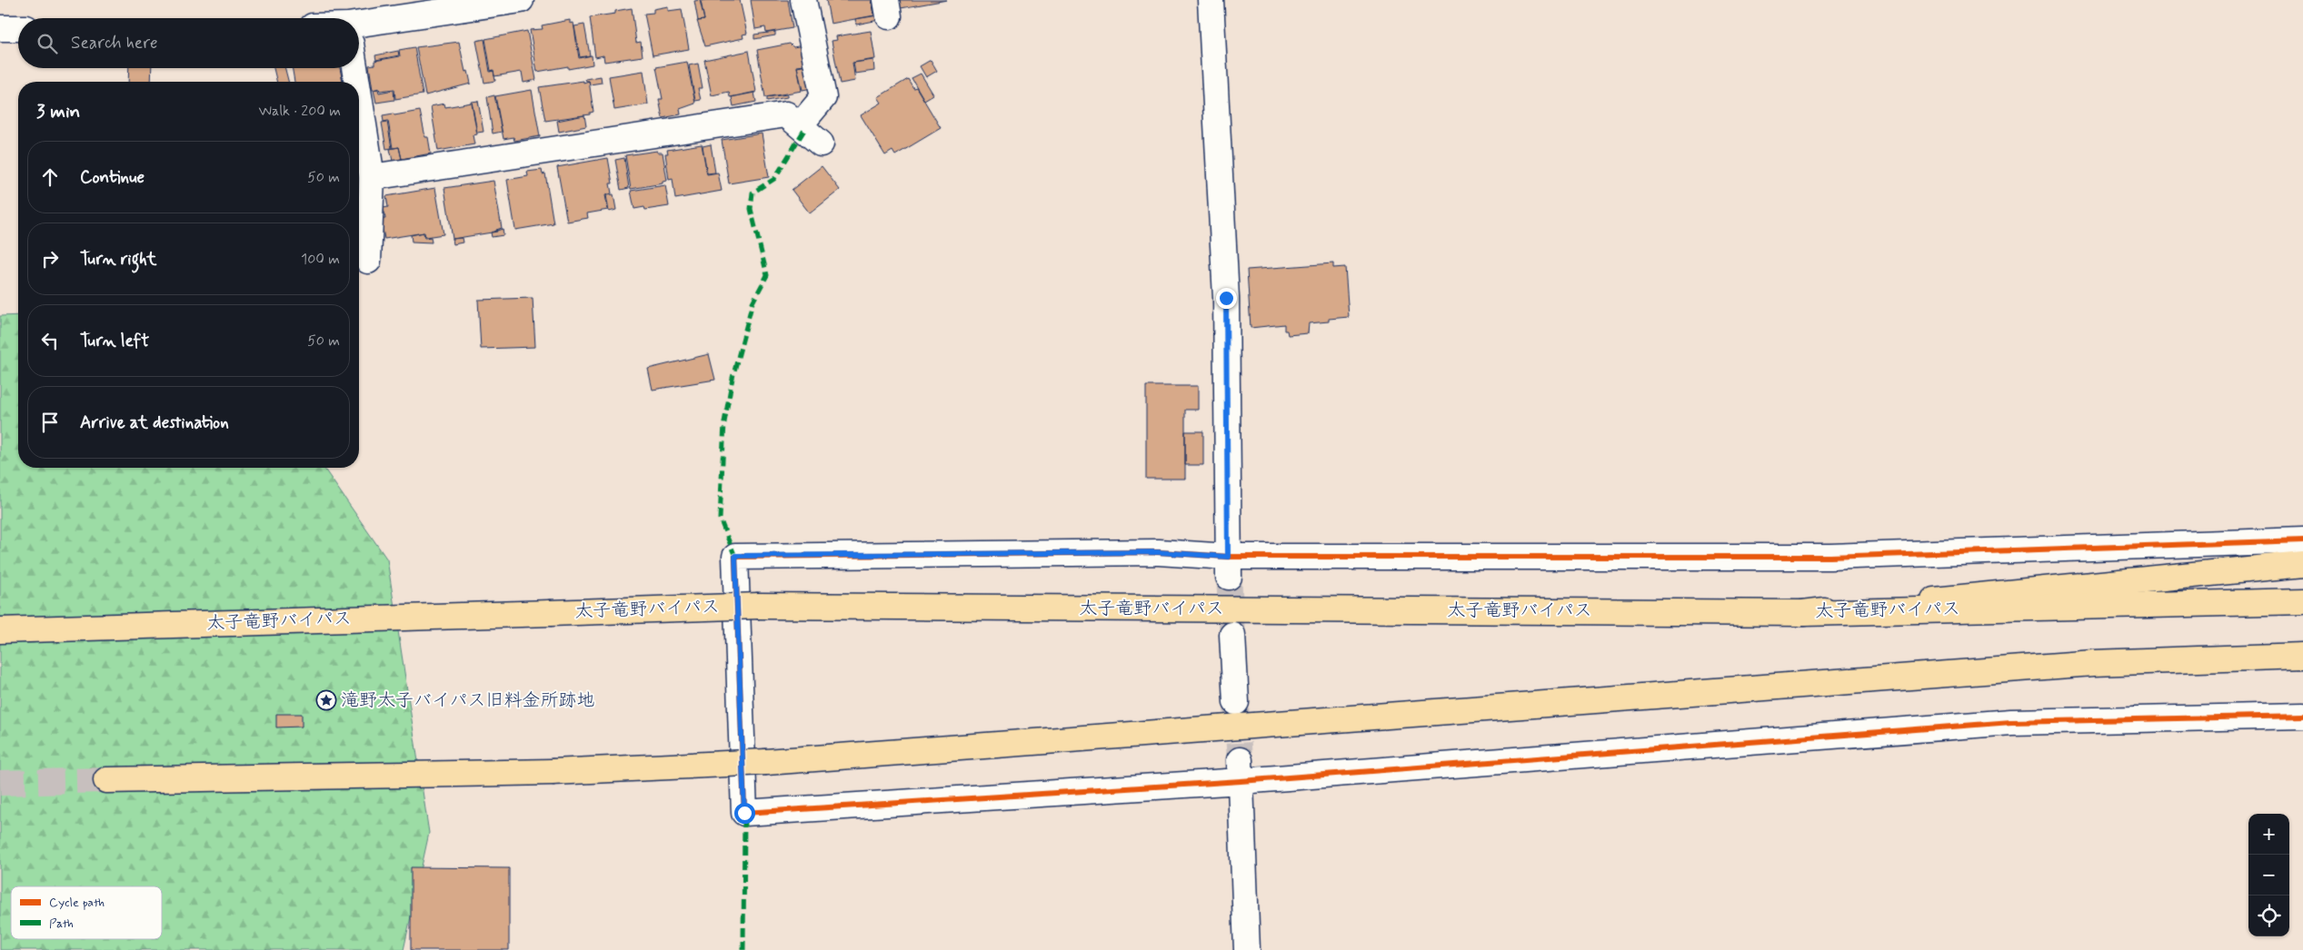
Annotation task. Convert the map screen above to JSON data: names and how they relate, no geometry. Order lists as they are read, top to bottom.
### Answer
{
  "streets": {
    "highway": ["太子竜野バイパス"]
  },
  "places": {
    "place": ["滝野太子バイパス旧料金所跡地"]
  },
  "legend": ["Cycle path", "Path"],
  "page": {
    "search": "Search here",
    "heading": ["3 min", "Walk · 200 m"],
    "list": [
      ["Continue", "50 m"],
      ["Turn right", "100 m"],
      ["Turn left", "50 m"],
      "Arrive at destination"
    ],
    "map_buttons": ["+", "−"]
  }
}
